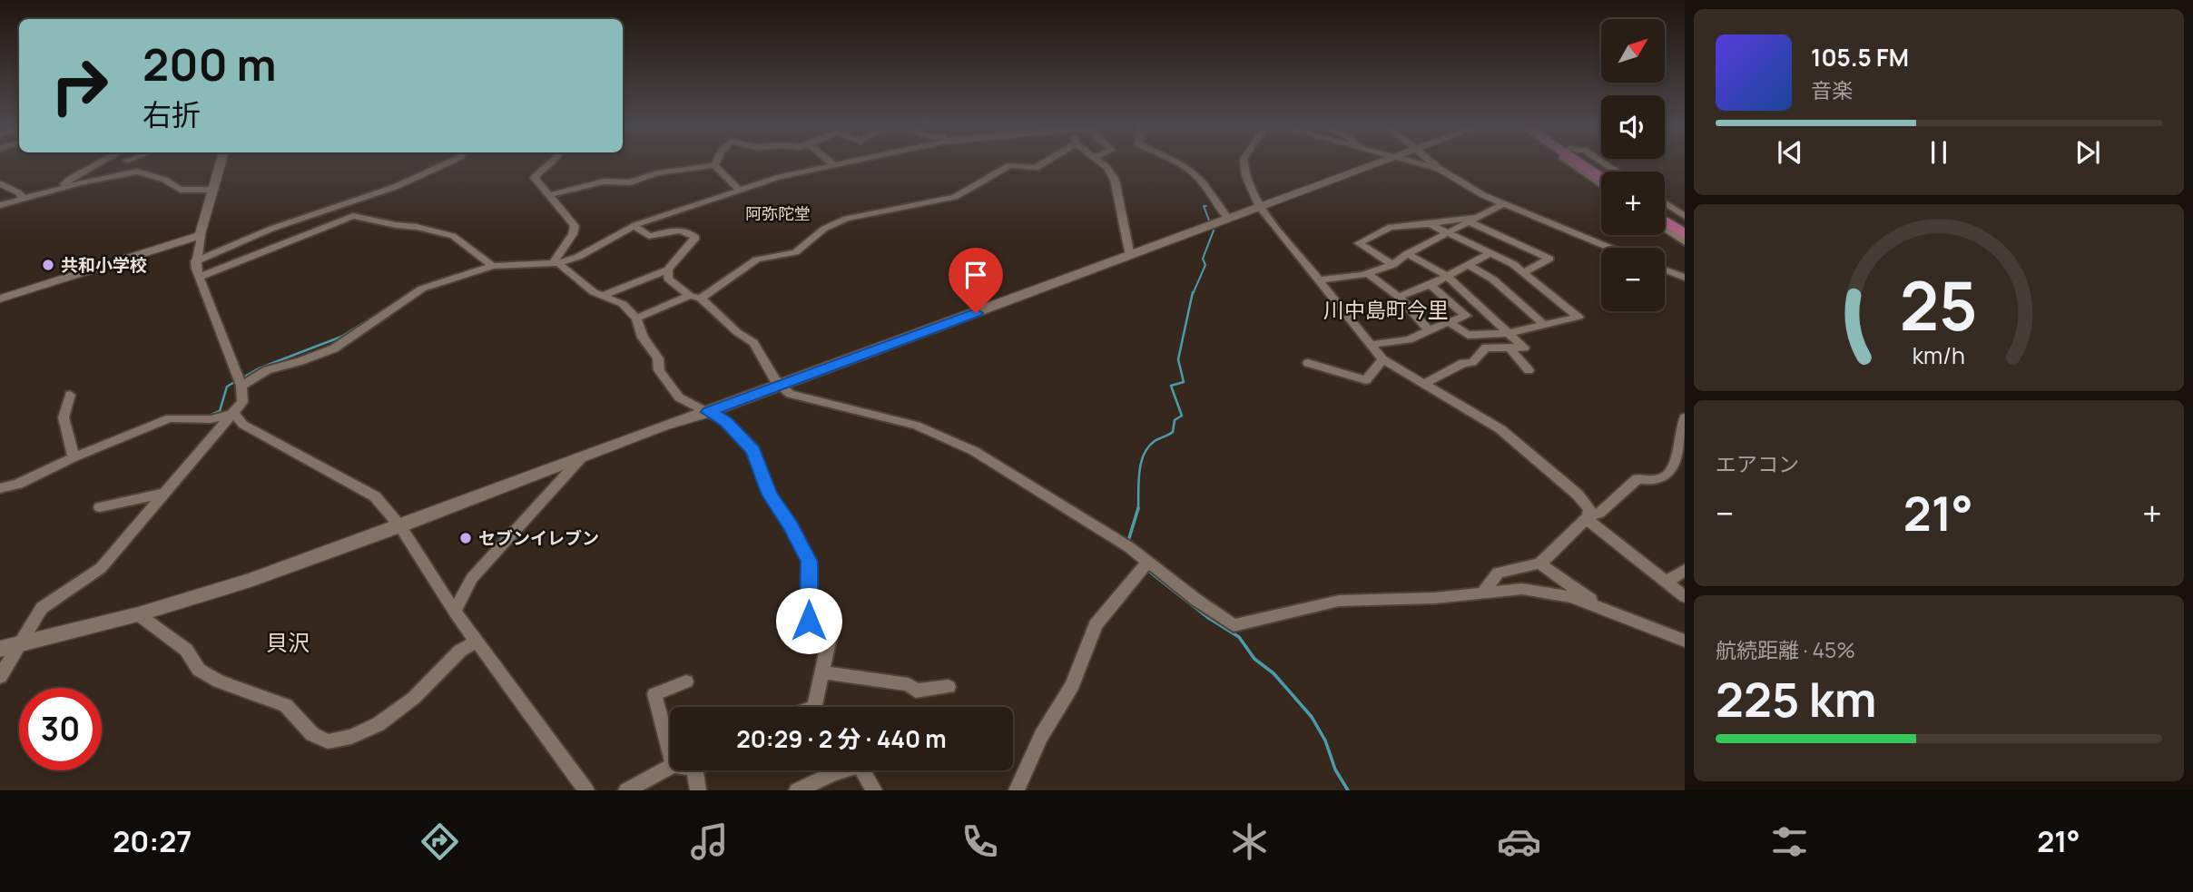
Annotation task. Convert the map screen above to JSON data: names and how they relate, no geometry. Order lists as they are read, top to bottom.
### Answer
{
  "districts": ["阿弥陀堂", "川中島町今里", "貝沢"],
  "places": ["共和小学校", "セブンイレブン"],
  "north": "top right",
  "page": {
    "map_buttons": ["+", "−"],
    "turn": ["200 m", "右折"],
    "song": ["105.5 FM", "音楽"],
    "tile": [
      "エアコン",
      ["航続距離 · 45%", "225 km"]
    ],
    "heat": ["−", "21°", "+"],
    "limit": "30",
    "trip": "20:29 · 2 分 · 440 m",
    "tabs": ["20:27", "21°"],
    "gauge": ["25", "km/h"]
  }
}
